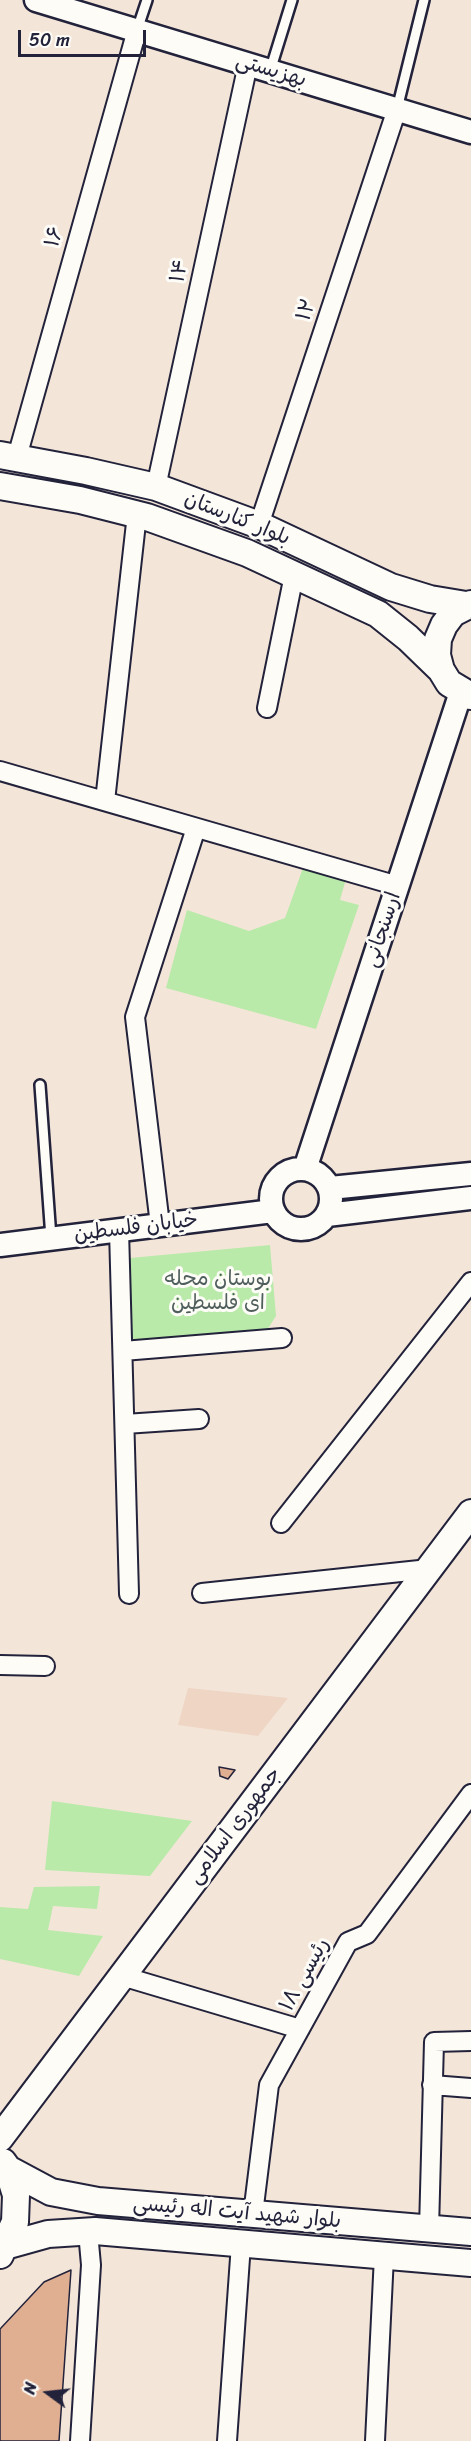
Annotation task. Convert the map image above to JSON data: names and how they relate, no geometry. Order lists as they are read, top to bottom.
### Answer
{
  "streets": {
    "main road": ["بلوار کنارستان", "جمهوری اسلامی", "بلوار شهید آیت اله رئیسی"],
    "street": [
      "بهزیستی",
      "۱۶",
      "۱۴",
      "۱۲",
      "ارسنجانی",
      "خیابان فلسطین",
      "رئیسی ۱۸"
    ]
  },
  "crossings": [
    ["بهزیستی", "۱۶"],
    ["بهزیستی", "۱۴"],
    ["بهزیستی", "۱۲"],
    ["۱۶", "بلوار کنارستان"],
    ["۱۴", "بلوار کنارستان"],
    ["۱۲", "بلوار کنارستان"],
    ["بلوار کنارستان", "ارسنجانی"],
    ["ارسنجانی", "خیابان فلسطین"],
    ["رئیسی ۱۸", "بلوار شهید آیت اله رئیسی"]
  ],
  "parks": ["بوستان محله ای فلسطین"],
  "scale_bar": "50 m",
  "north": "left"
}
